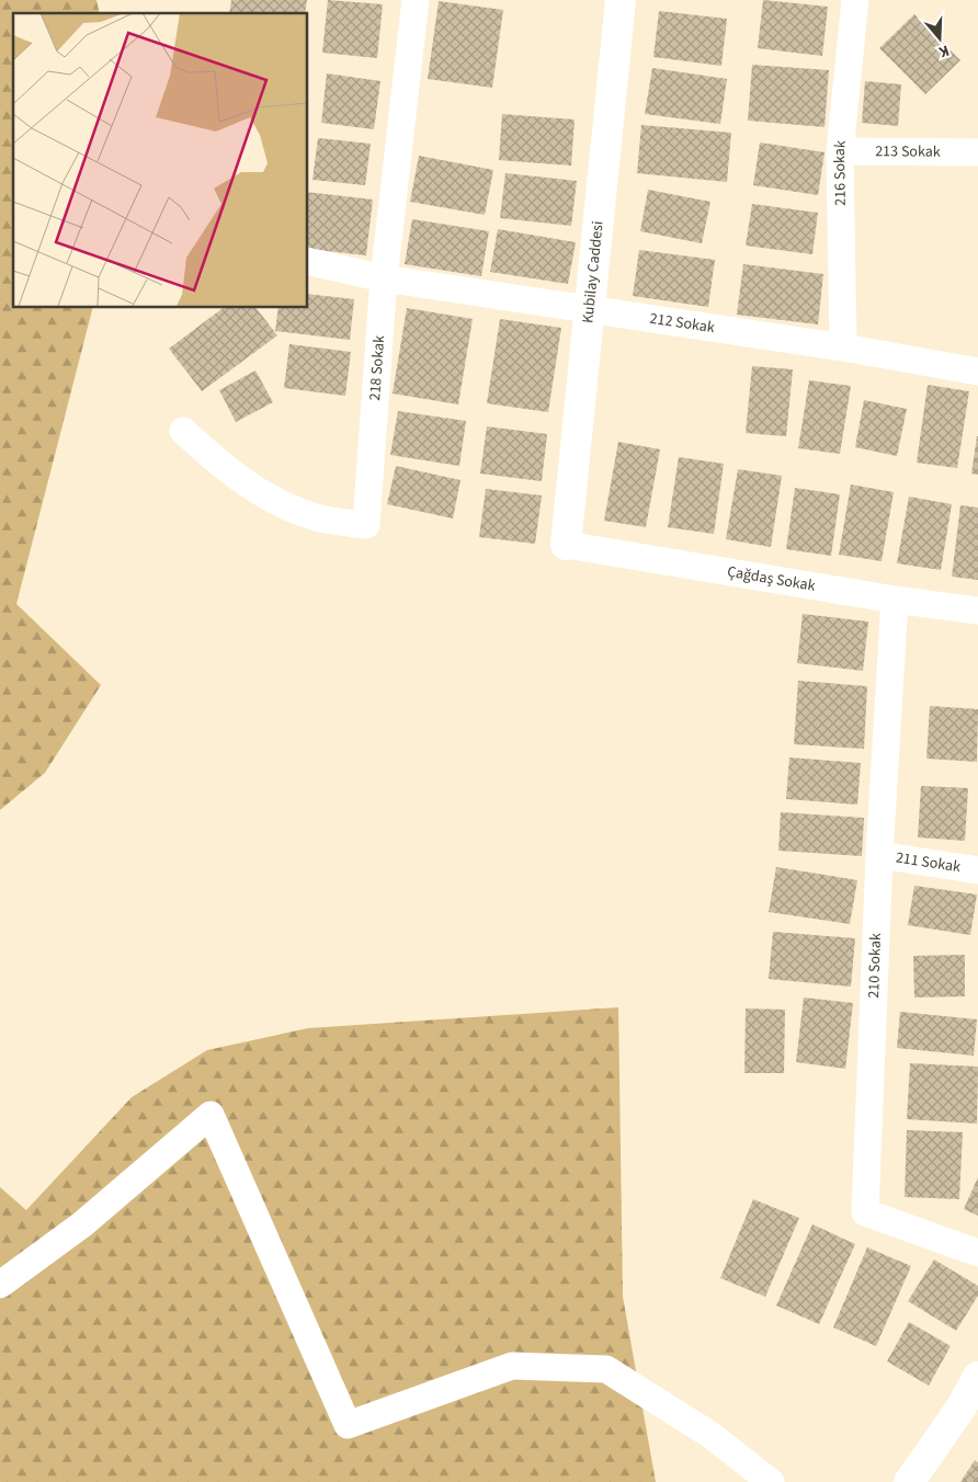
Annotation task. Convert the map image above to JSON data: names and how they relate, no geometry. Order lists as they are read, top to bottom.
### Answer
{
  "streets": {
    "street": [
      "213 Sokak",
      "216 Sokak",
      "Kubilay Caddesi",
      "212 Sokak",
      "218 Sokak",
      "Çağdaş Sokak",
      "211 Sokak",
      "210 Sokak"
    ]
  },
  "crossings": [
    ["213 Sokak", "216 Sokak"],
    ["216 Sokak", "212 Sokak"],
    ["Kubilay Caddesi", "212 Sokak"],
    ["Kubilay Caddesi", "Çağdaş Sokak"],
    ["212 Sokak", "218 Sokak"],
    ["Çağdaş Sokak", "210 Sokak"],
    ["211 Sokak", "210 Sokak"]
  ],
  "north": "bottom"
}
